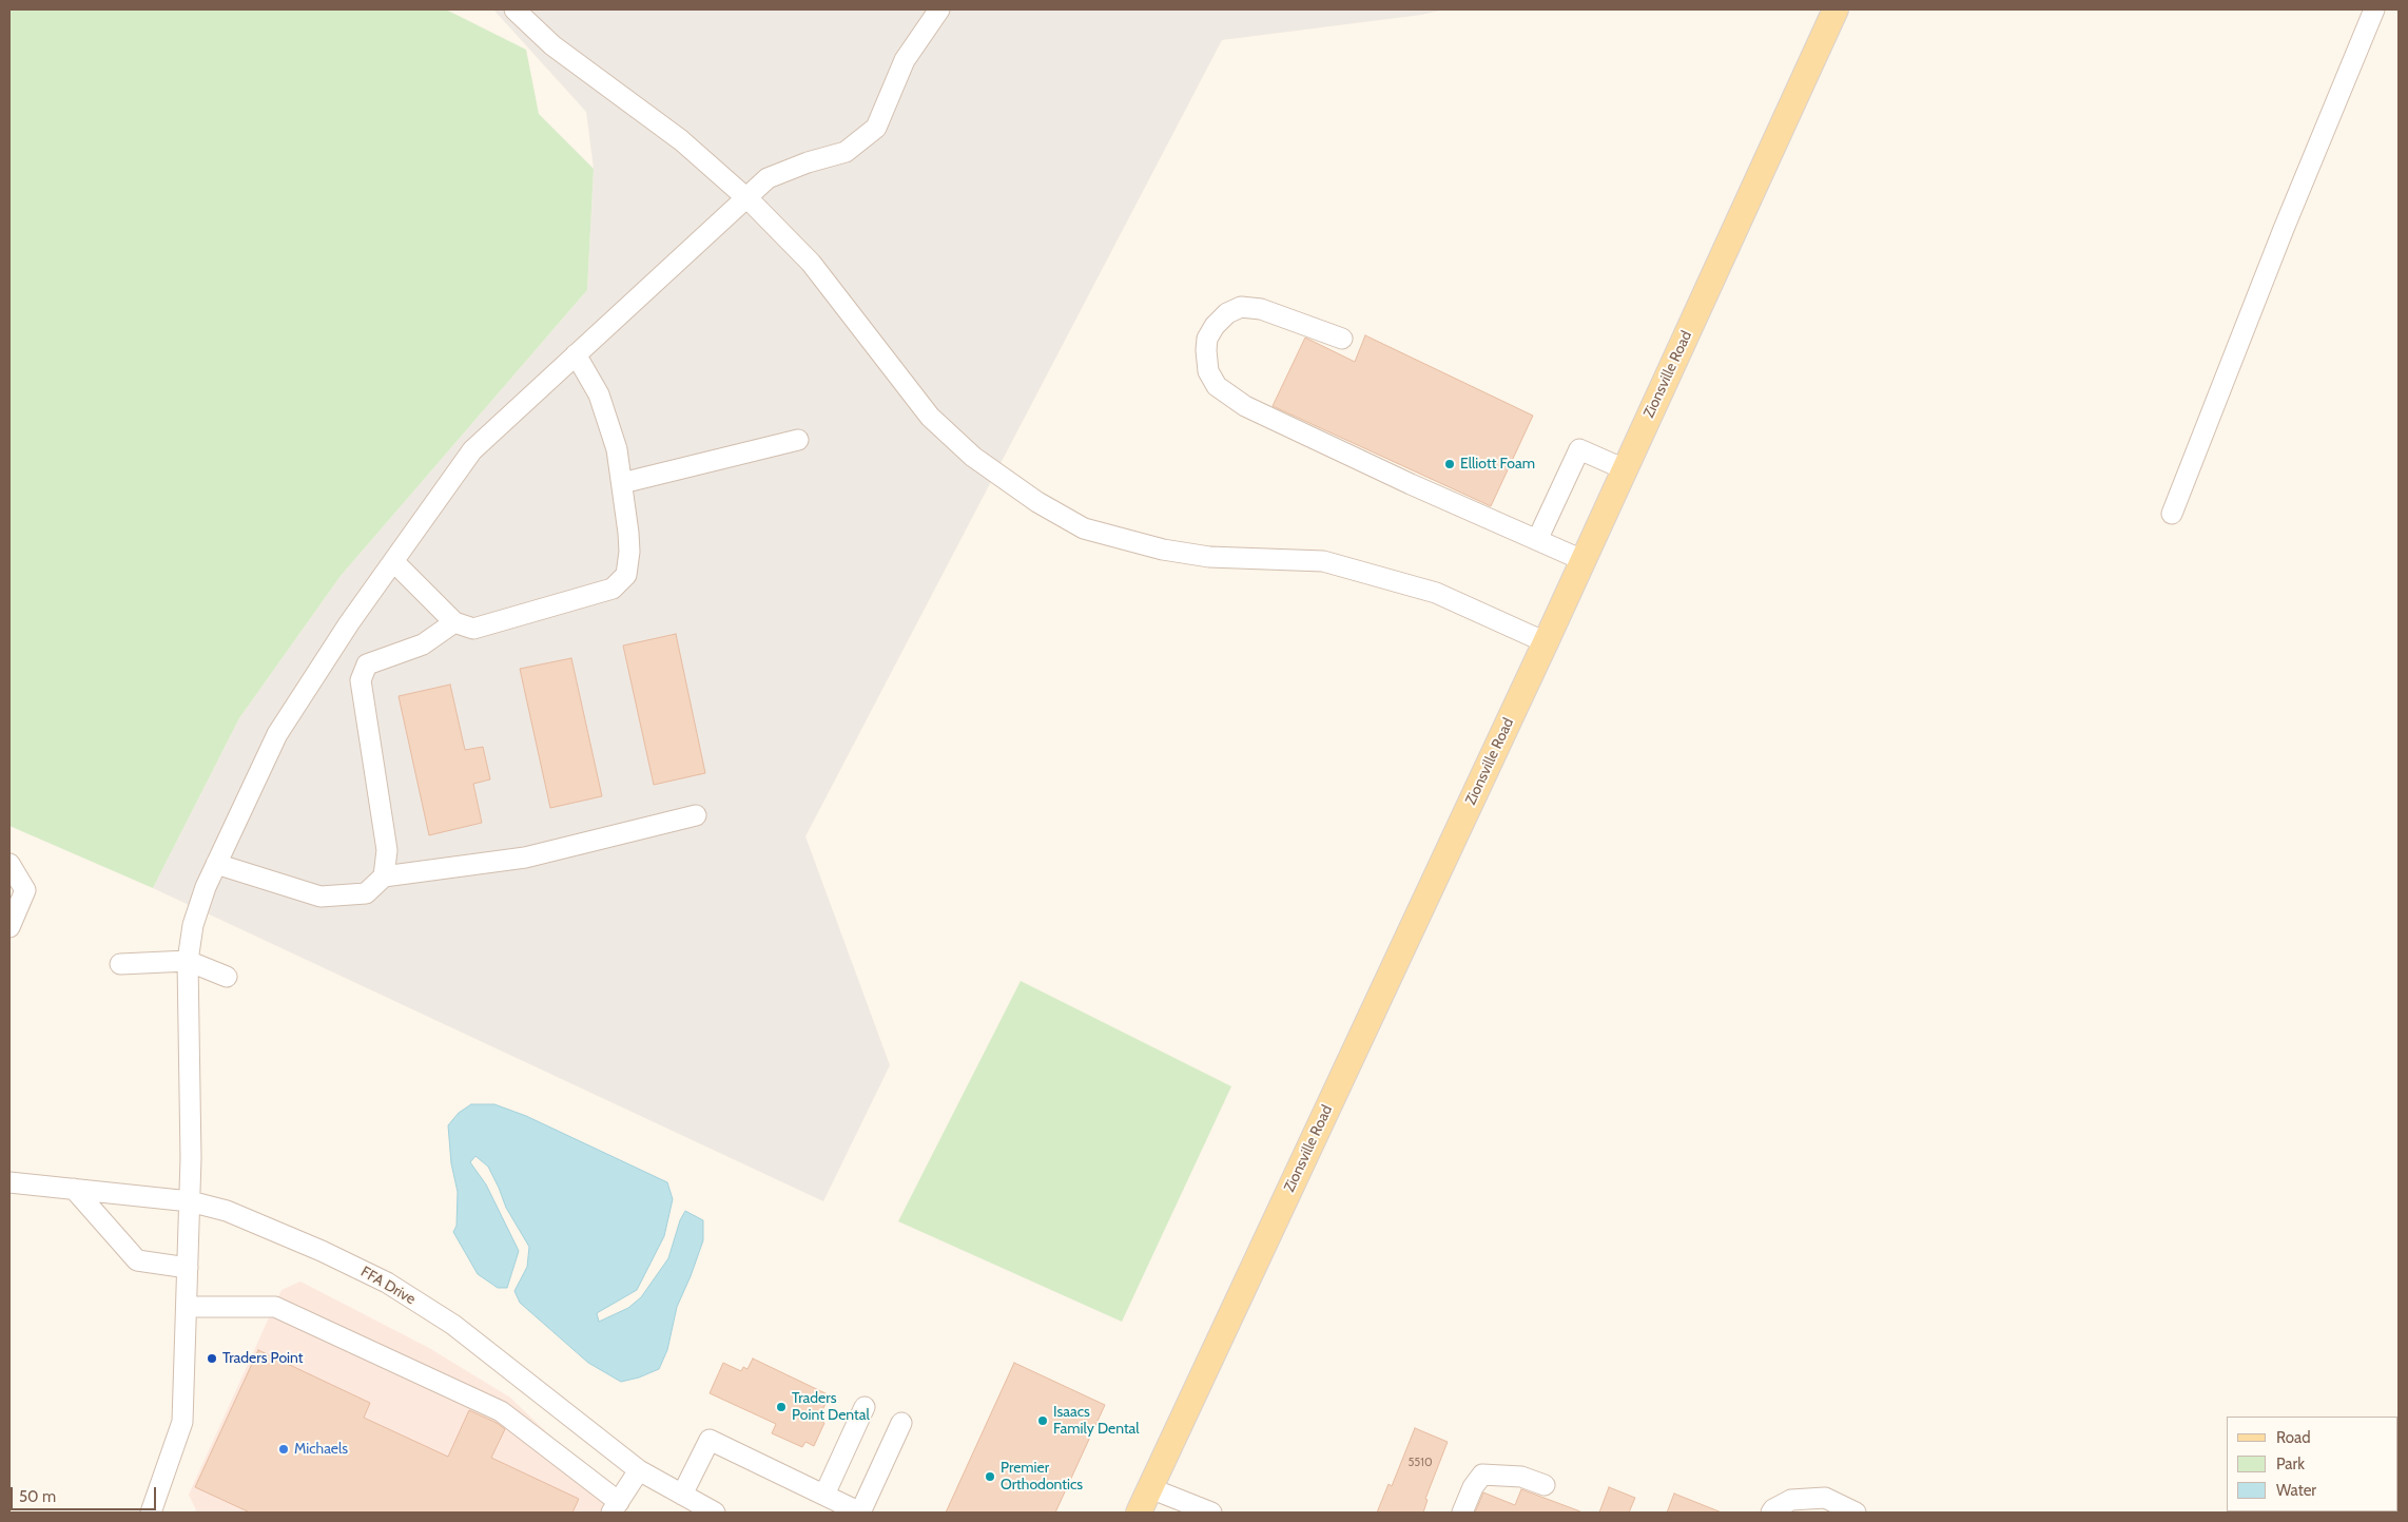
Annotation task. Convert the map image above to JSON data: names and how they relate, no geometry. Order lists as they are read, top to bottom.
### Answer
{
  "streets": {
    "main road": ["Zionsville Road"],
    "street": ["FFA Drive"]
  },
  "places": [
    "Elliott Foam",
    "Traders Point",
    "Traders Point Dental",
    "Isaacs Family Dental",
    "Michaels",
    "Premier Orthodontics"
  ],
  "house_numbers": ["5510"],
  "legend": ["Road", "Park", "Water"],
  "scale_bar": "50 m"
}
